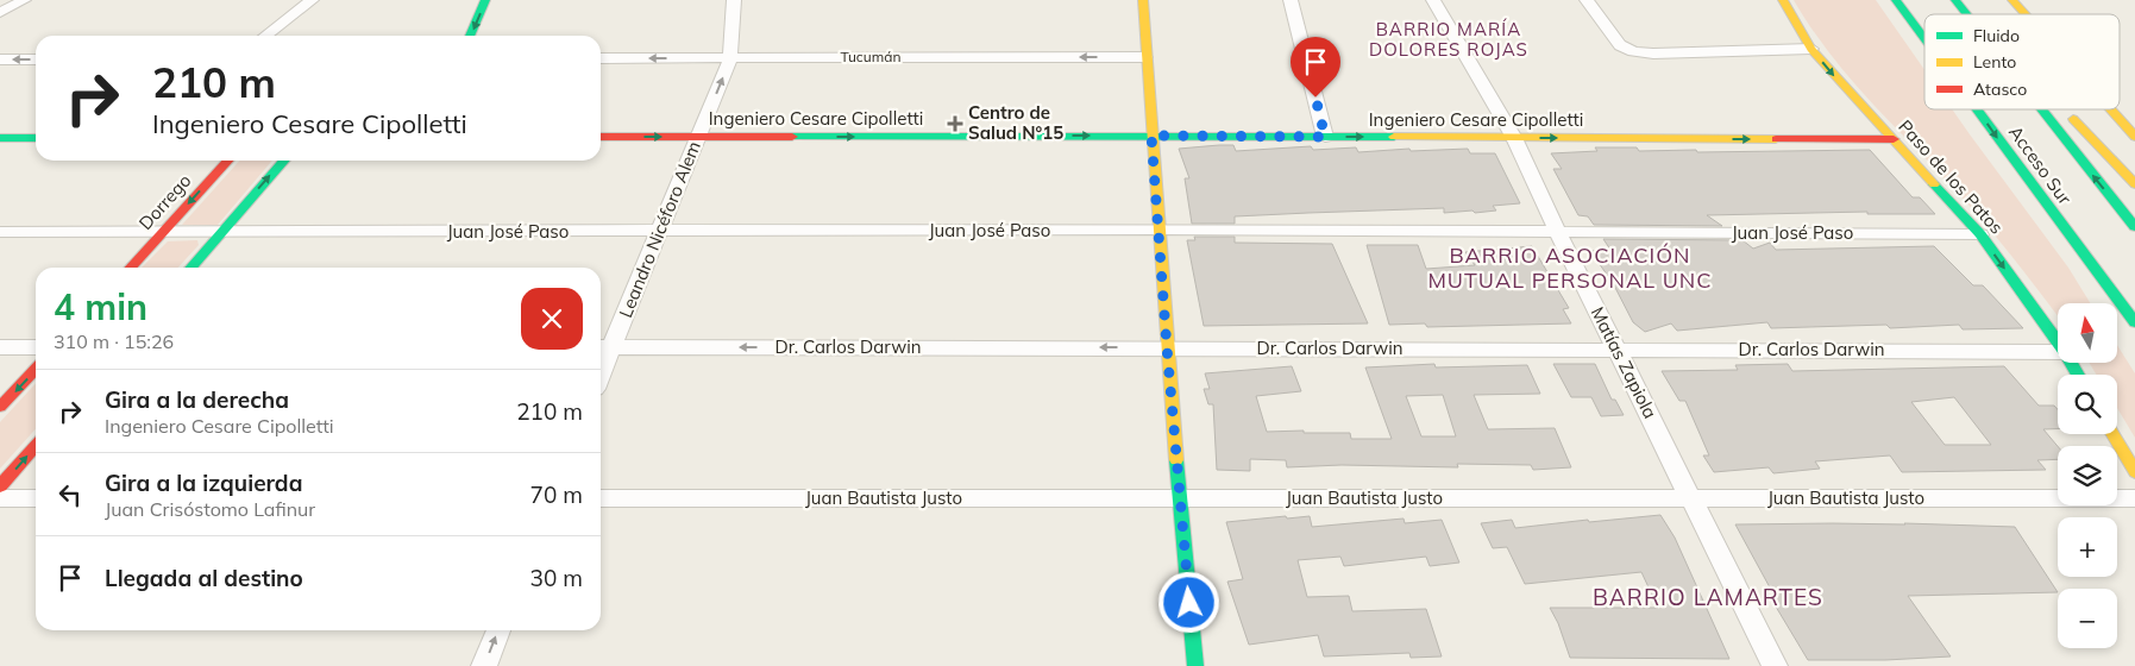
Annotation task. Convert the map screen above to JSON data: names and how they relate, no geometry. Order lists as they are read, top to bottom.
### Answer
{
  "streets": {
    "main road": [
      "Ingeniero Cesare Cipolletti",
      "Acceso Sur",
      "Paso de los Patos",
      "Dorrego"
    ],
    "street": [
      "Tucumán",
      "Leandro Nicéforo Alem",
      "Juan José Paso",
      "Dr. Carlos Darwin",
      "Matías Zapiola",
      "Juan Bautista Justo"
    ]
  },
  "crossings": [
    ["Tucumán", "Leandro Nicéforo Alem"],
    ["Ingeniero Cesare Cipolletti", "Paso de los Patos"],
    ["Ingeniero Cesare Cipolletti", "Leandro Nicéforo Alem"],
    ["Ingeniero Cesare Cipolletti", "Matías Zapiola"],
    ["Paso de los Patos", "Juan José Paso"],
    ["Dorrego", "Juan José Paso"],
    ["Leandro Nicéforo Alem", "Juan José Paso"],
    ["Leandro Nicéforo Alem", "Dr. Carlos Darwin"],
    ["Juan José Paso", "Matías Zapiola"],
    ["Dr. Carlos Darwin", "Matías Zapiola"],
    ["Matías Zapiola", "Juan Bautista Justo"]
  ],
  "one_way": [
    "Tucumán",
    "Ingeniero Cesare Cipolletti",
    "Paso de los Patos",
    "Dr. Carlos Darwin"
  ],
  "districts": ["BARRIO MARÍA DOLORES ROJAS", "BARRIO ASOCIACIÓN MUTUAL PERSONAL UNC", "BARRIO LAMARTES"],
  "places": {
    "health": ["Centro de Salud N°15"]
  },
  "legend": ["Fluido", "Lento", "Atasco"],
  "north": "top",
  "page": {
    "turn": ["210 m", "Ingeniero Cesare Cipolletti"],
    "heading": ["4 min", "310 m · 15:26"],
    "map_buttons": ["+", "−"],
    "list": [
      {
        "name": "Gira a la derecha",
        "note": "Ingeniero Cesare Cipolletti",
        "value": "210 m"
      },
      {
        "name": "Gira a la izquierda",
        "note": "Juan Crisóstomo Lafinur",
        "value": "70 m"
      },
      {
        "name": "Llegada al destino",
        "value": "30 m"
      }
    ]
  }
}
